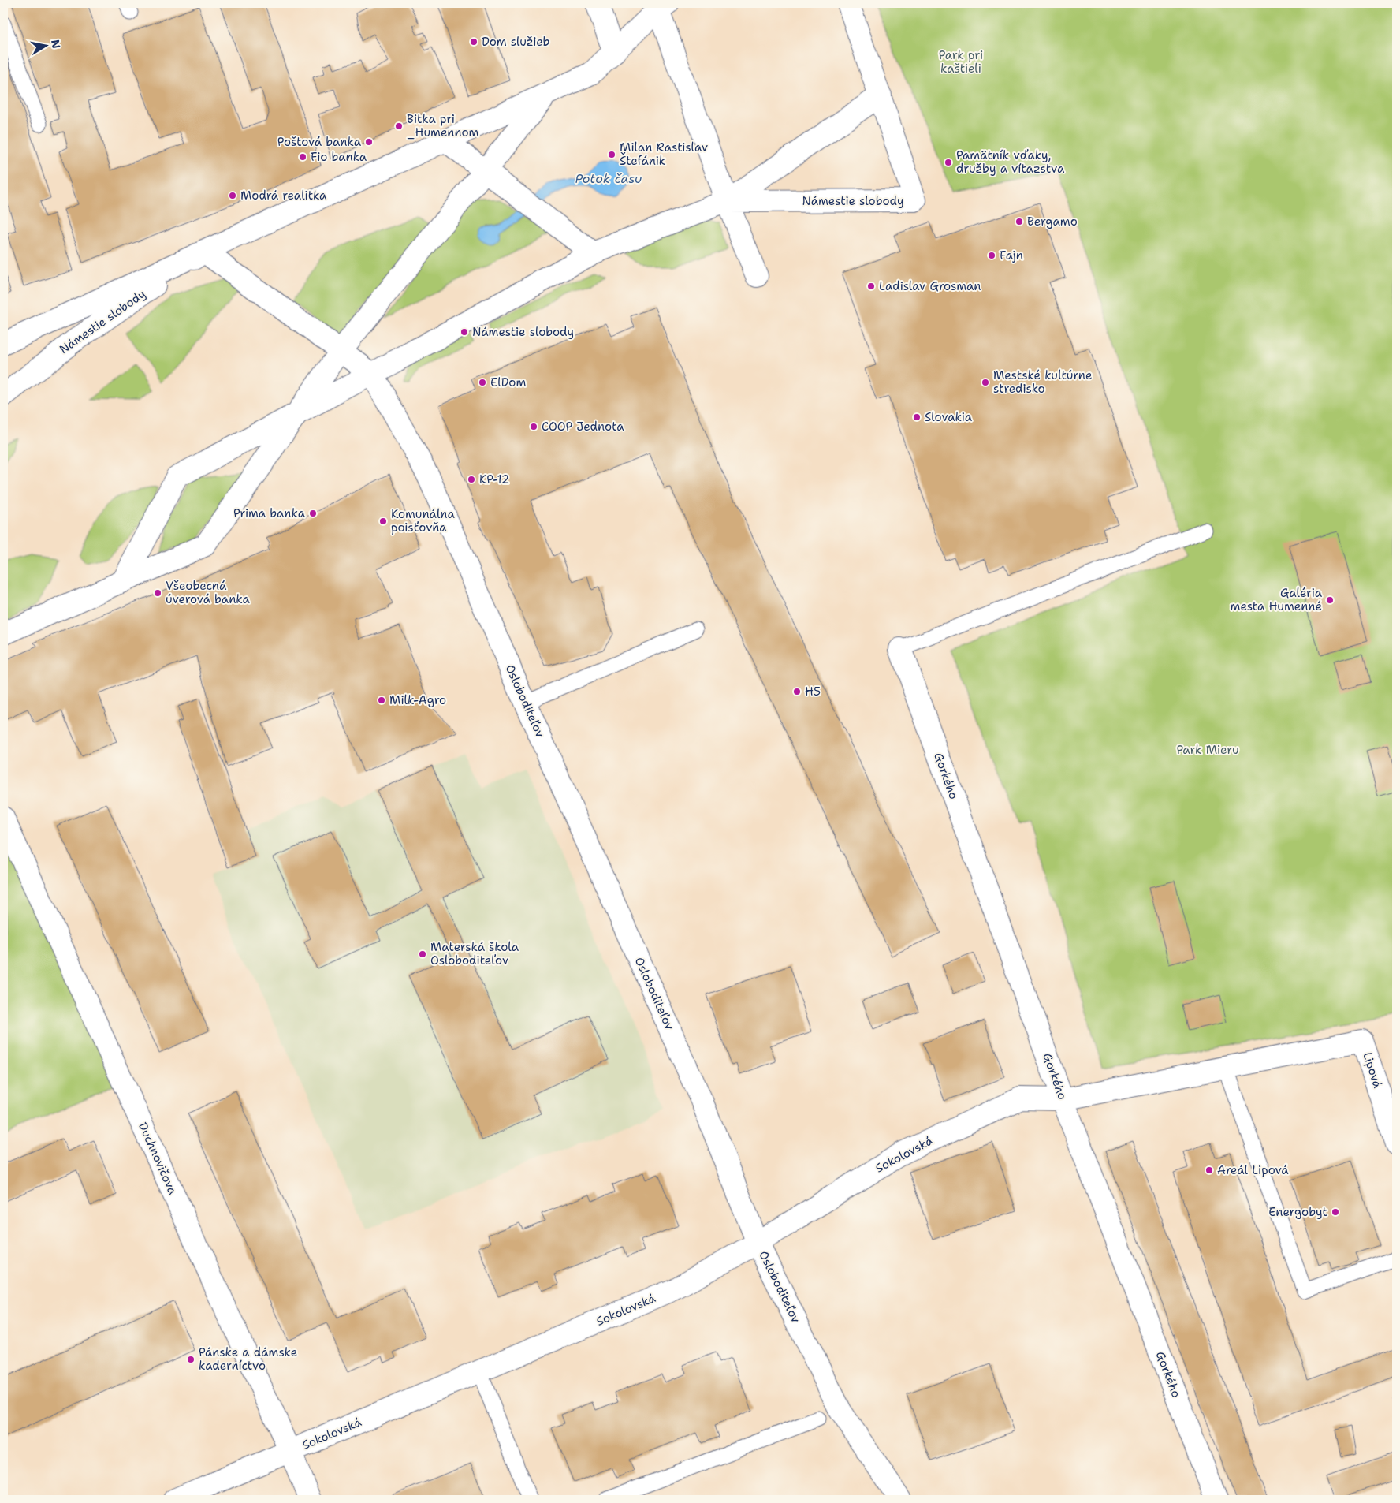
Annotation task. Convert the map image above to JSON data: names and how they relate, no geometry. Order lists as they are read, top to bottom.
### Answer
{
  "streets": {
    "street": [
      "Námestie slobody",
      "Osloboditeľov",
      "Gorkého",
      "Lipová",
      "Sokolovská",
      "Duchnovičova"
    ]
  },
  "crossings": [
    ["Námestie slobody", "Osloboditeľov"],
    ["Osloboditeľov", "Sokolovská"],
    ["Gorkého", "Sokolovská"],
    ["Lipová", "Sokolovská"],
    ["Sokolovská", "Duchnovičova"]
  ],
  "water": ["Potok času"],
  "parks": ["Park pri kaštieli", "Park Mieru"],
  "places": [
    "Dom služieb",
    "Bitka pri _Humennom",
    "Poštová banka",
    "Milan Rastislav Štefánik",
    "Fio banka",
    "Pamätník vďaky, družby a vítazstva",
    "Modrá realitka",
    "Bergamo",
    "Fajn",
    "Ladislav Grosman",
    "Námestie slobody",
    "ElDom",
    "Mestské kultúrne stredisko",
    "Slovakia",
    "COOP Jednota",
    "KP-12",
    "Prima banka",
    "Komunálna poisťovňa",
    "Všeobecná úverová banka",
    "Galéria mesta Humenné",
    "H5",
    "Milk-Agro",
    "Materská škola Osloboditeľov",
    "Areál Lipová",
    "Energobyt",
    "Pánske a dámske kaderníctvo"
  ],
  "north": "right"
}
